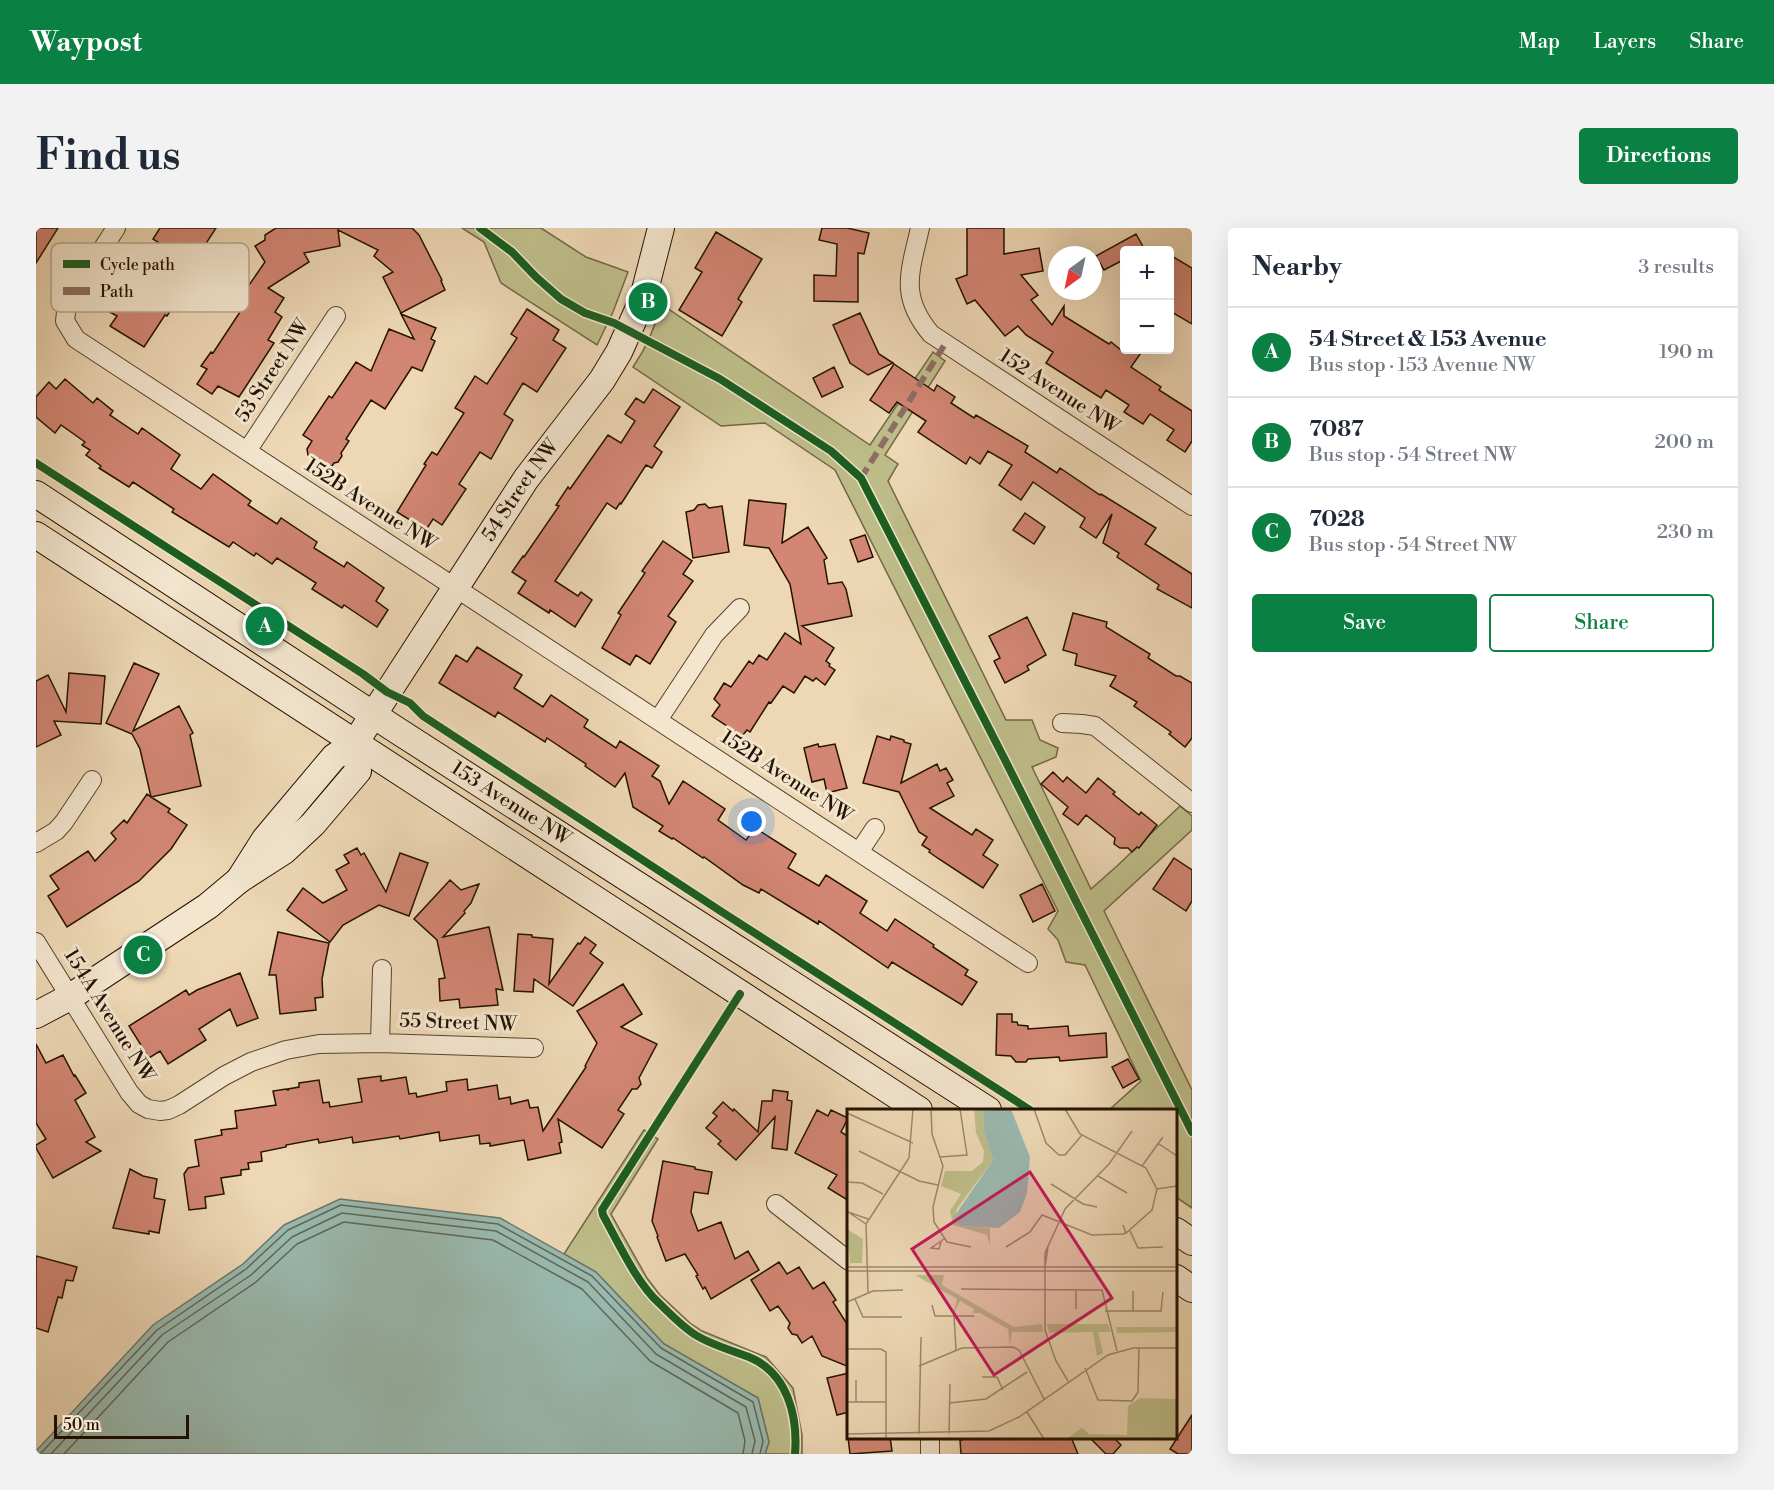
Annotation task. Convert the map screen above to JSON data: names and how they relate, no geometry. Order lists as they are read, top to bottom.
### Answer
{
  "streets": {
    "main road": ["54 Street NW", "153 Avenue NW"],
    "street": [
      "53 Street NW",
      "152 Avenue NW",
      "152B Avenue NW",
      "154A Avenue NW",
      "55 Street NW"
    ]
  },
  "crossings": [
    ["53 Street NW", "152B Avenue NW"],
    ["54 Street NW", "152B Avenue NW"],
    ["54 Street NW", "153 Avenue NW"],
    ["154A Avenue NW", "55 Street NW"]
  ],
  "legend": ["Cycle path", "Path"],
  "scale_bar": "50 m",
  "north": "bottom left",
  "page": {
    "header": "Waypost",
    "nav": ["Map", "Layers", "Share"],
    "buttons": [
      "Directions",
      ["Save", "Share"]
    ],
    "title": "Find us",
    "heading": ["Nearby", "3 results"],
    "map_buttons": ["+", "−"],
    "pins": ["B", "A", "C"],
    "list": [
      {
        "mark": "A",
        "name": "54 Street & 153 Avenue",
        "note": "Bus stop · 153 Avenue NW",
        "value": "190 m"
      },
      {
        "mark": "B",
        "name": "7087",
        "note": "Bus stop · 54 Street NW",
        "value": "200 m"
      },
      {
        "mark": "C",
        "name": "7028",
        "note": "Bus stop · 54 Street NW",
        "value": "230 m"
      }
    ],
    "scale": "50 m"
  }
}
